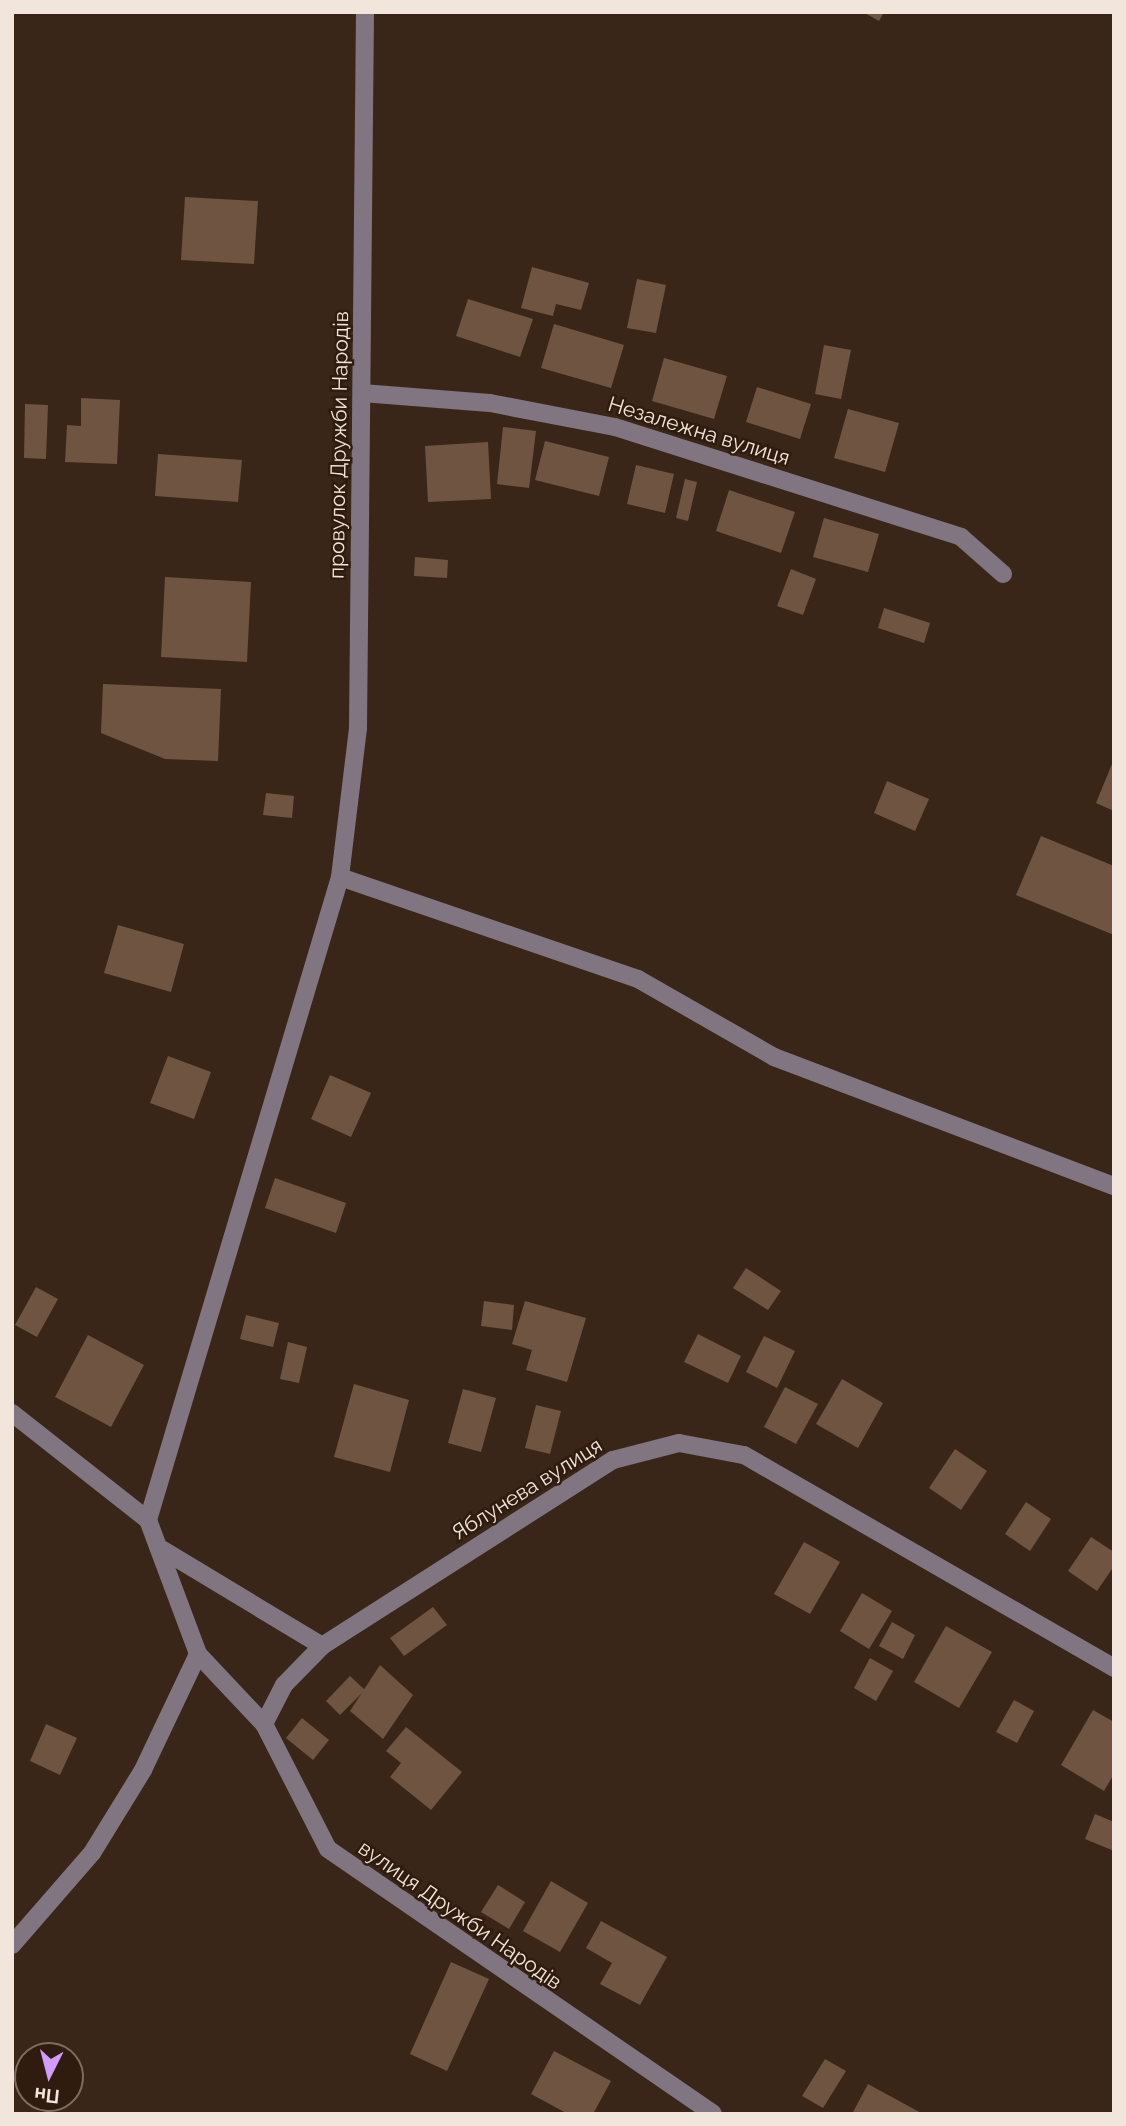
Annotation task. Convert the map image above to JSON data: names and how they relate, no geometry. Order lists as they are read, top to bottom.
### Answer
{
  "streets": {
    "street": [
      "Незалежна вулиця",
      "провулок Дружби Народів",
      "Яблунева вулиця",
      "вулиця Дружби Народів"
    ]
  },
  "crossings": [
    ["Незалежна вулиця", "провулок Дружби Народів"],
    ["провулок Дружби Народів", "вулиця Дружби Народів"],
    ["Яблунева вулиця", "вулиця Дружби Народів"]
  ],
  "north": "bottom"
}
